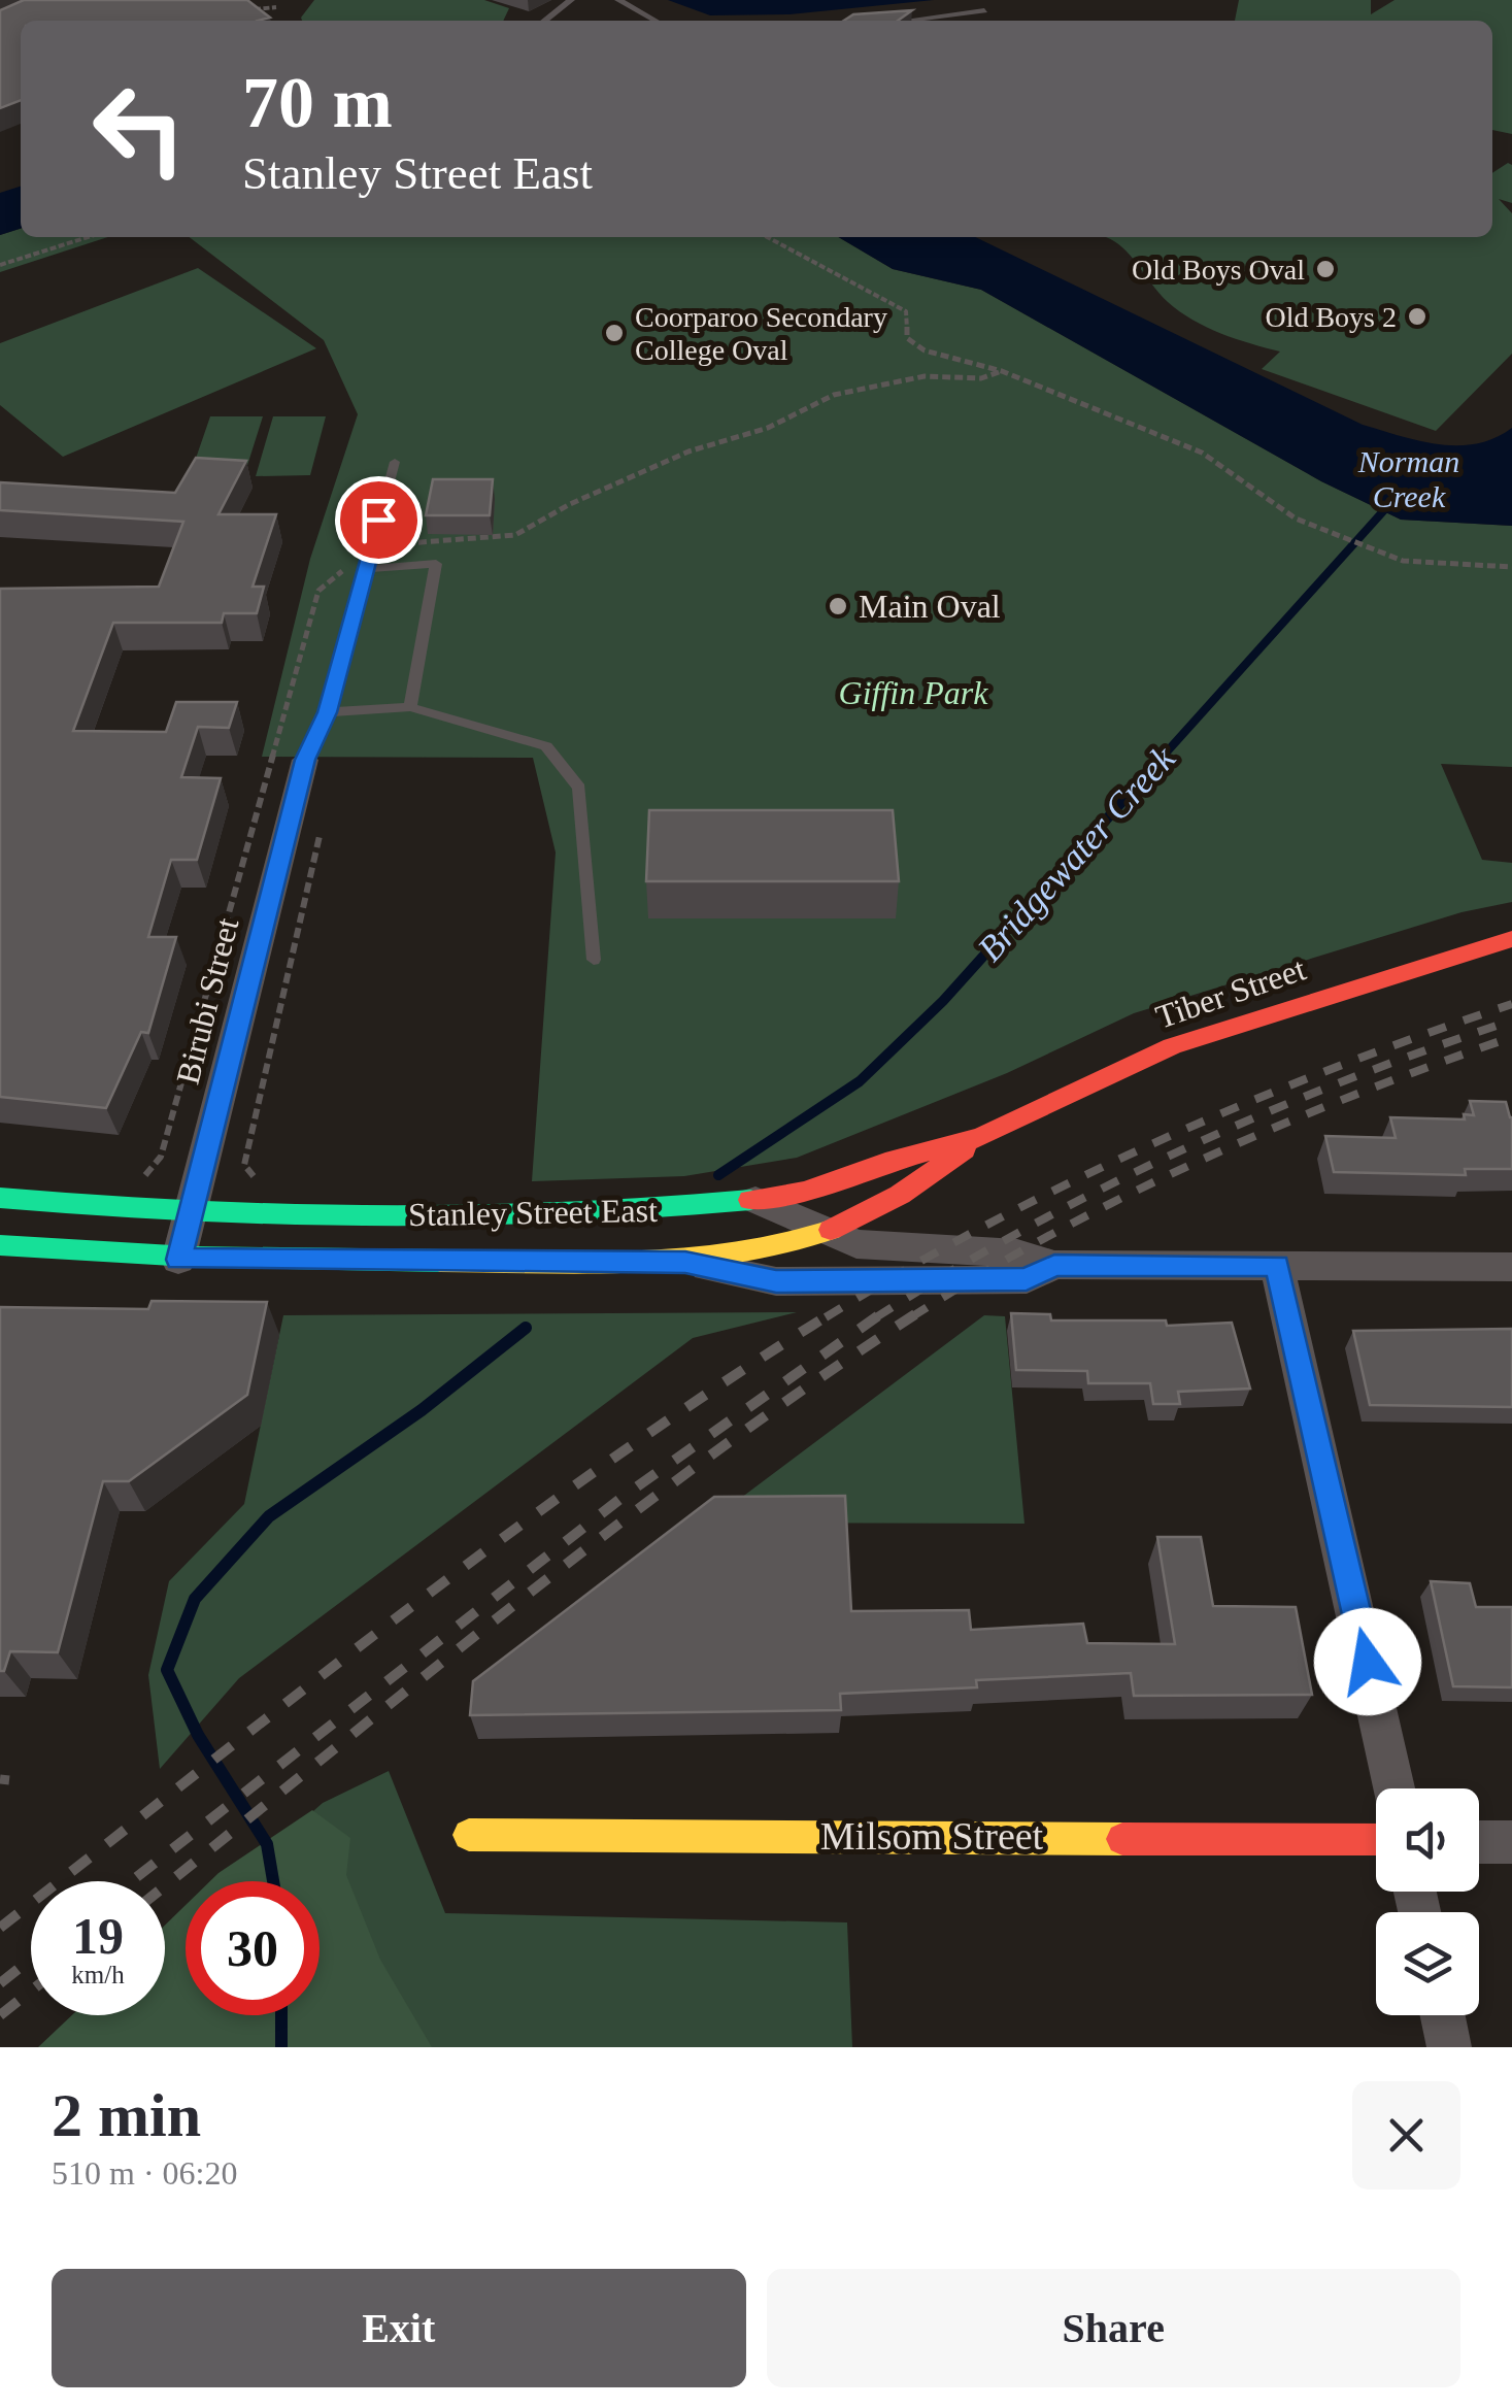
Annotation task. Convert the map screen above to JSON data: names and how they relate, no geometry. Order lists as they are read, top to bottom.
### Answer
{
  "streets": {
    "main road": ["Tiber Street", "Stanley Street East", "Milsom Street"],
    "street": ["Birubi Street"]
  },
  "crossings": [
    ["Tiber Street", "Stanley Street East"],
    ["Birubi Street", "Stanley Street East"]
  ],
  "water": ["Norman Creek", "Bridgewater Creek"],
  "parks": ["Giffin Park"],
  "places": [
    "Old Boys Oval",
    "Old Boys 2",
    "Coorparoo Secondary College Oval",
    "Main Oval"
  ],
  "page": {
    "turn": ["70 m", "Stanley Street East"],
    "speed": "19 km/h",
    "limit": "30",
    "heading": ["2 min", "510 m · 06:20"],
    "buttons": ["Exit", "Share"]
  }
}
